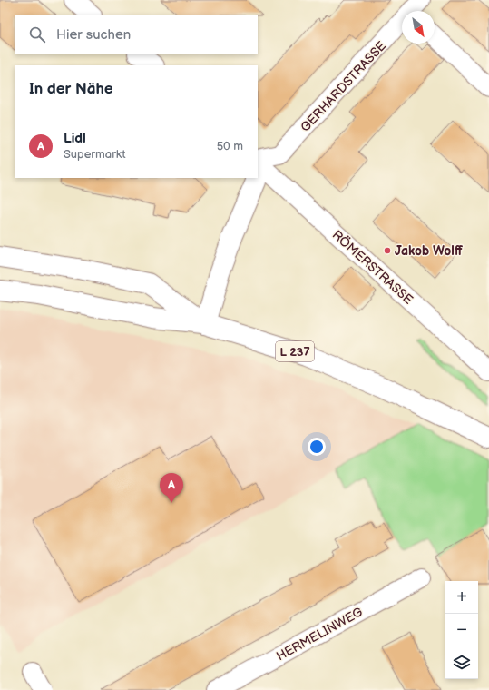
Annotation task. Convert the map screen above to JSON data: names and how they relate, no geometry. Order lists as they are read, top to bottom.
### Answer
{
  "streets": {
    "main road": ["L 237"],
    "street": ["GERHARDSTRASSE", "RÖMERSTRASSE", "HERMELINWEG"]
  },
  "places": ["Jakob Wolff"],
  "north": "bottom right",
  "page": {
    "search": "Hier suchen",
    "heading": "In der Nähe",
    "list": [
      {
        "mark": "A",
        "name": "Lidl",
        "note": "Supermarkt",
        "value": "50 m"
      }
    ],
    "pins": "A",
    "map_buttons": ["+", "−"]
  }
}
